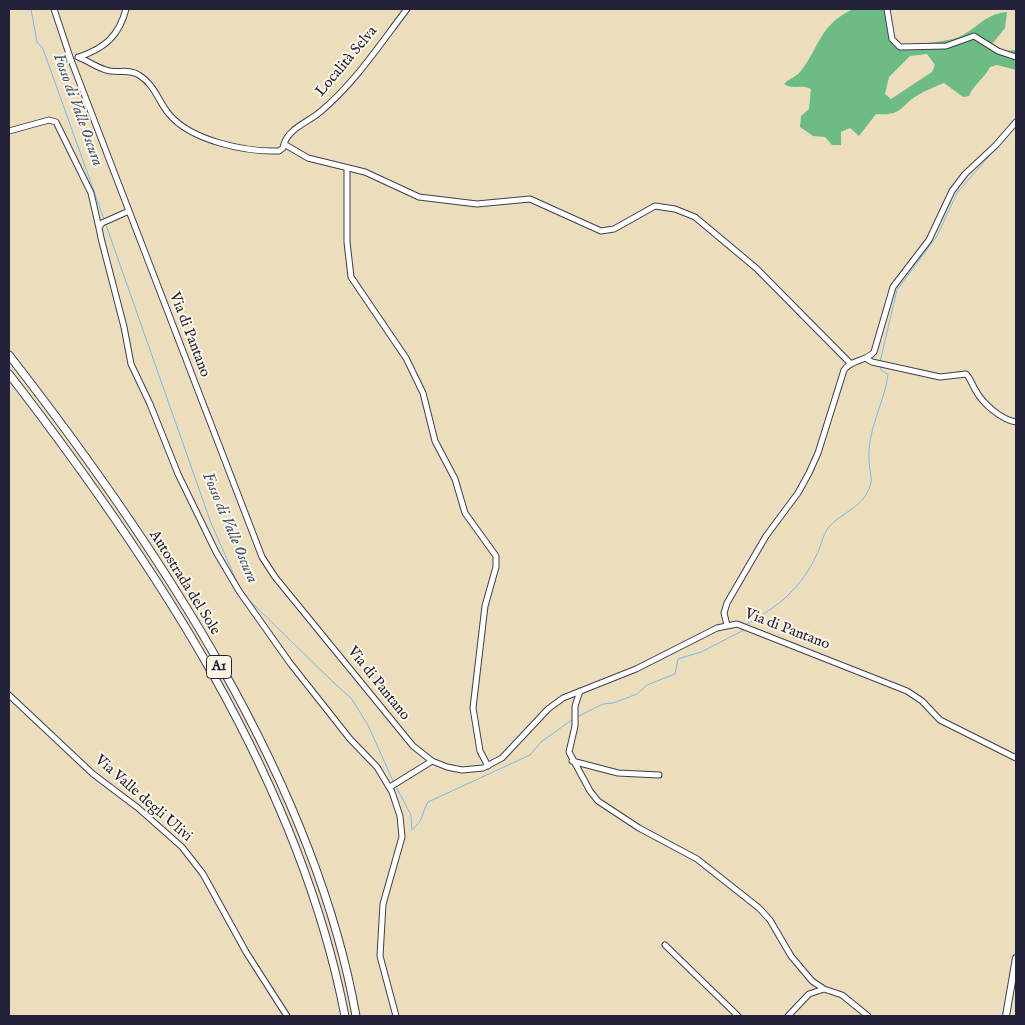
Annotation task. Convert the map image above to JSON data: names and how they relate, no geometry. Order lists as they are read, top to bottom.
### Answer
{
  "streets": {
    "highway": ["Autostrada del Sole", "A1"],
    "street": ["Località Selva", "Via di Pantano", "Via Valle degli Ulivi"]
  },
  "water": ["Fosso di Valle Oscura"]
}
